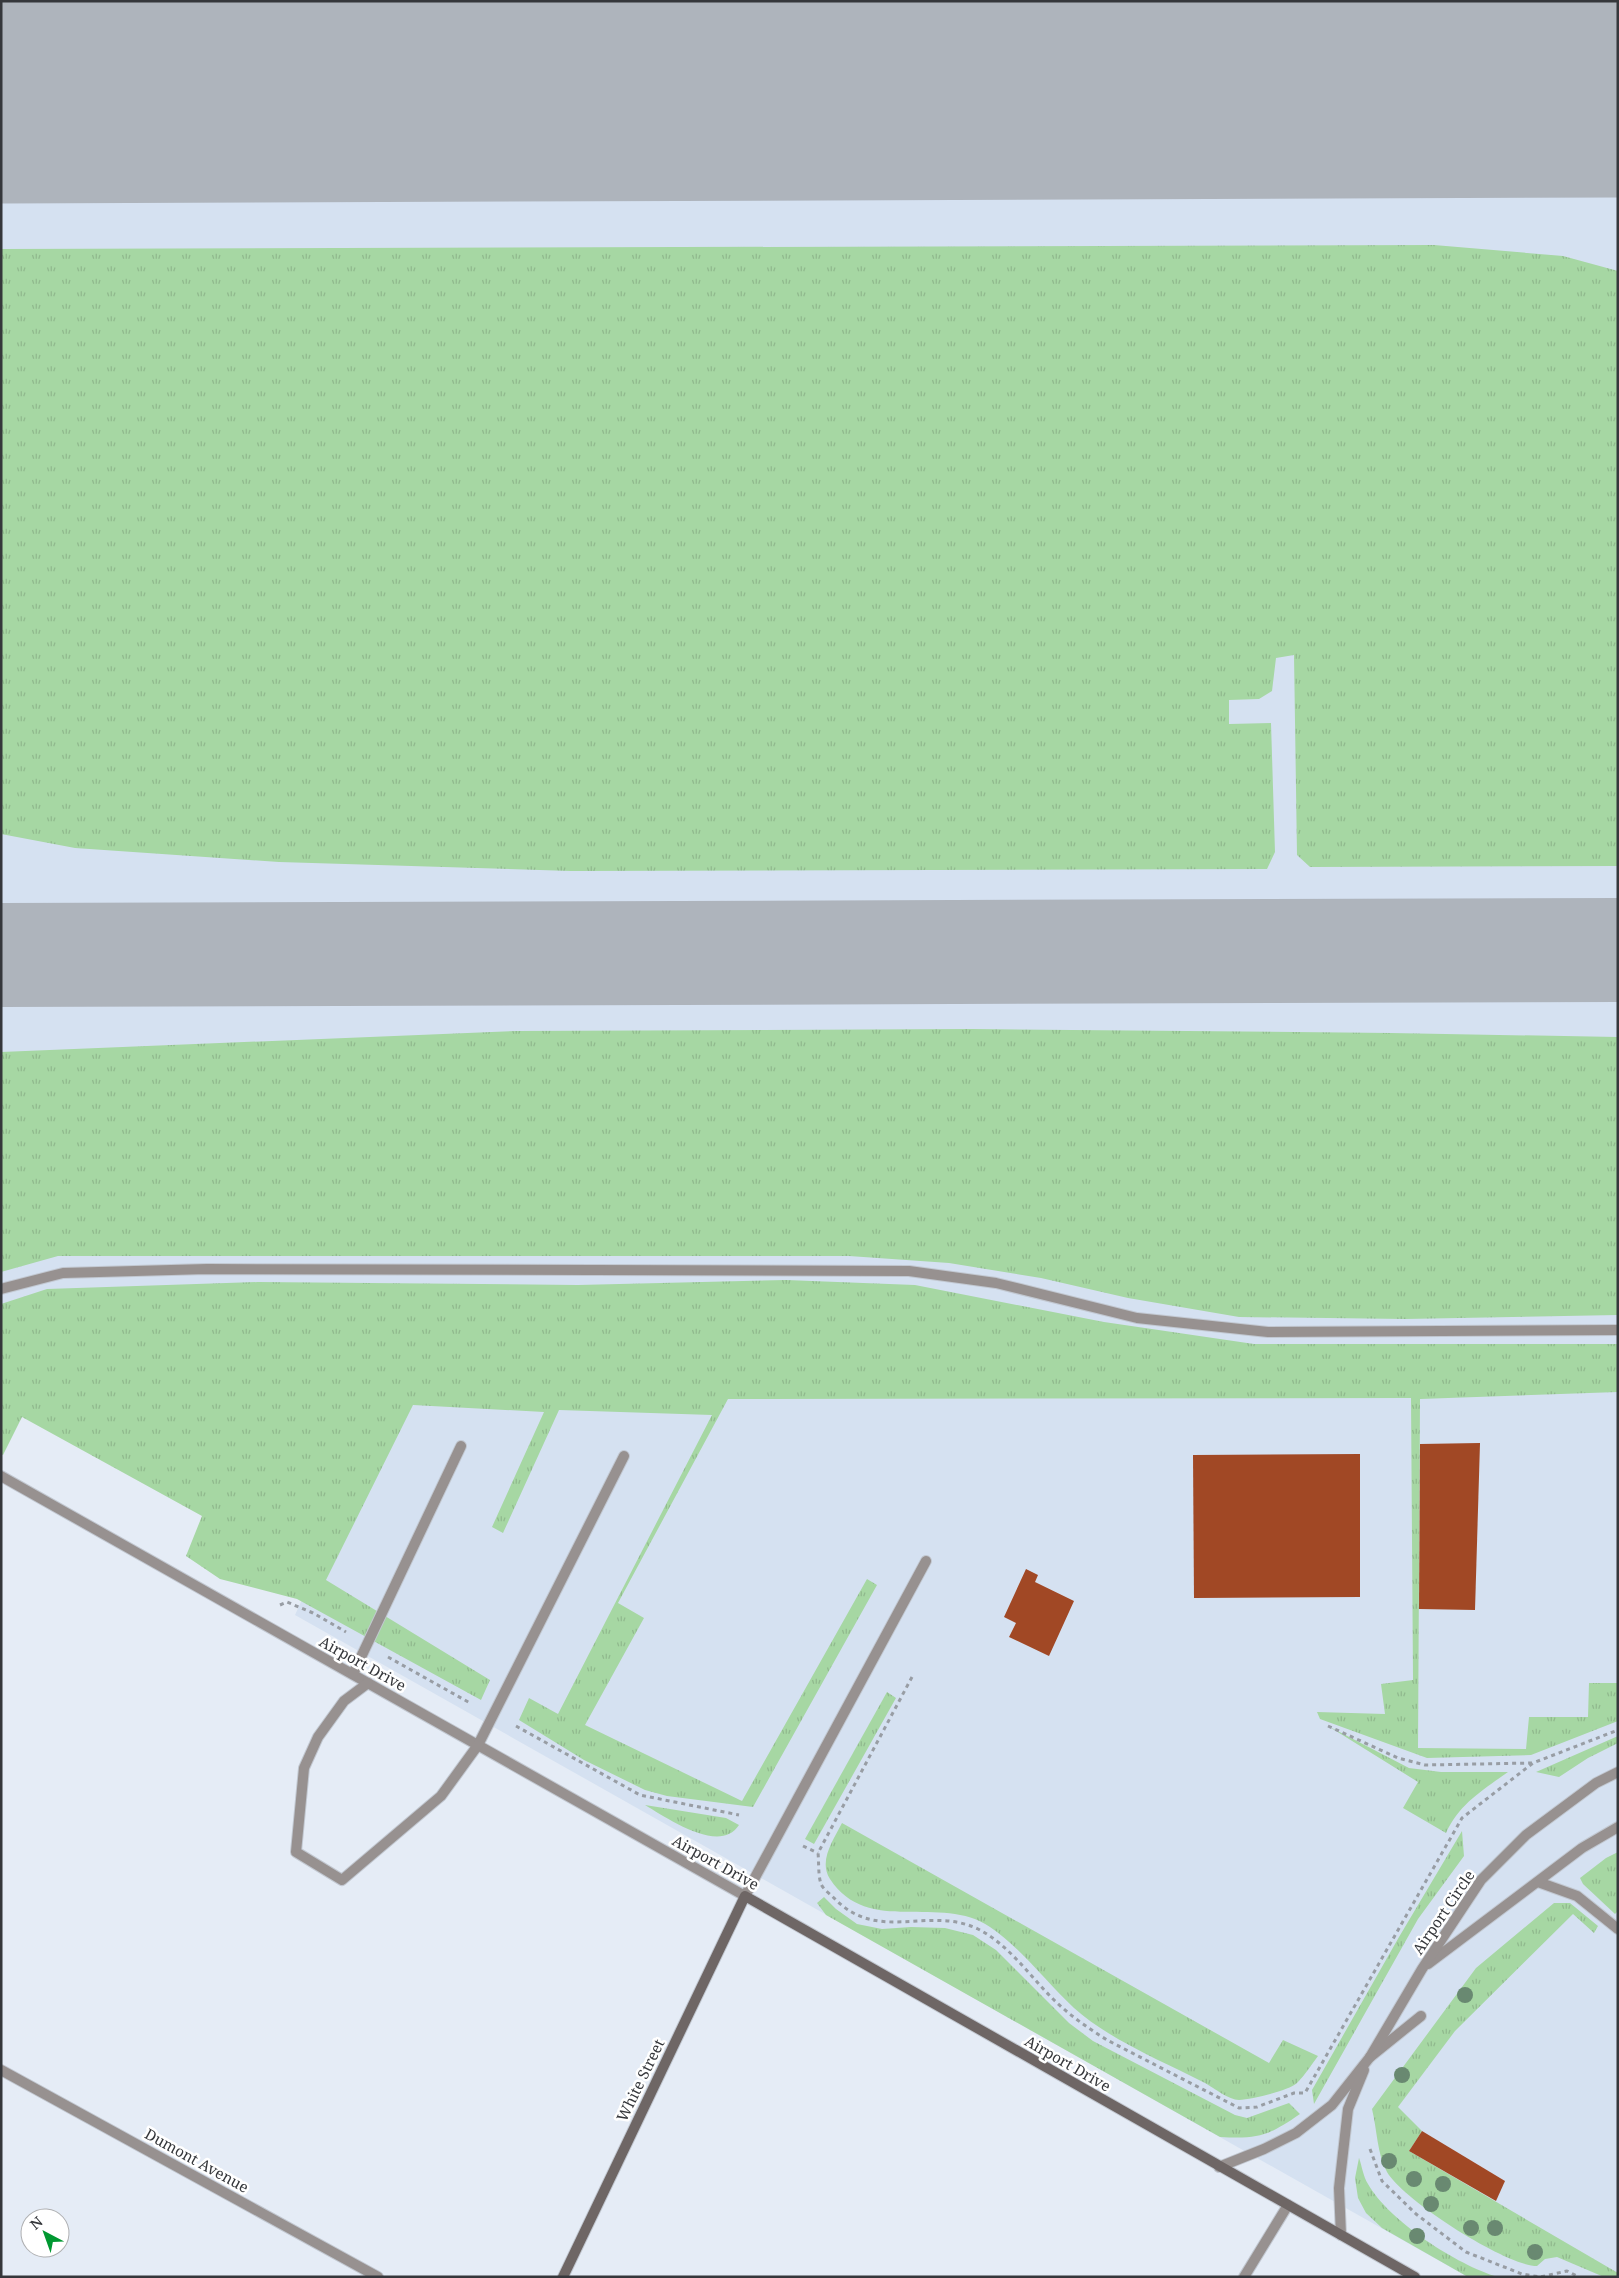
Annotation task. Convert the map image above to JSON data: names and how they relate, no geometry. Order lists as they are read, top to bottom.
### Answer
{
  "streets": {
    "main road": ["Airport Drive", "White Street"],
    "street": ["Airport Circle", "Dumont Avenue"]
  },
  "crossings": [
    ["Airport Drive", "Airport Circle"],
    ["Airport Drive", "White Street"]
  ],
  "north": "top left"
}
